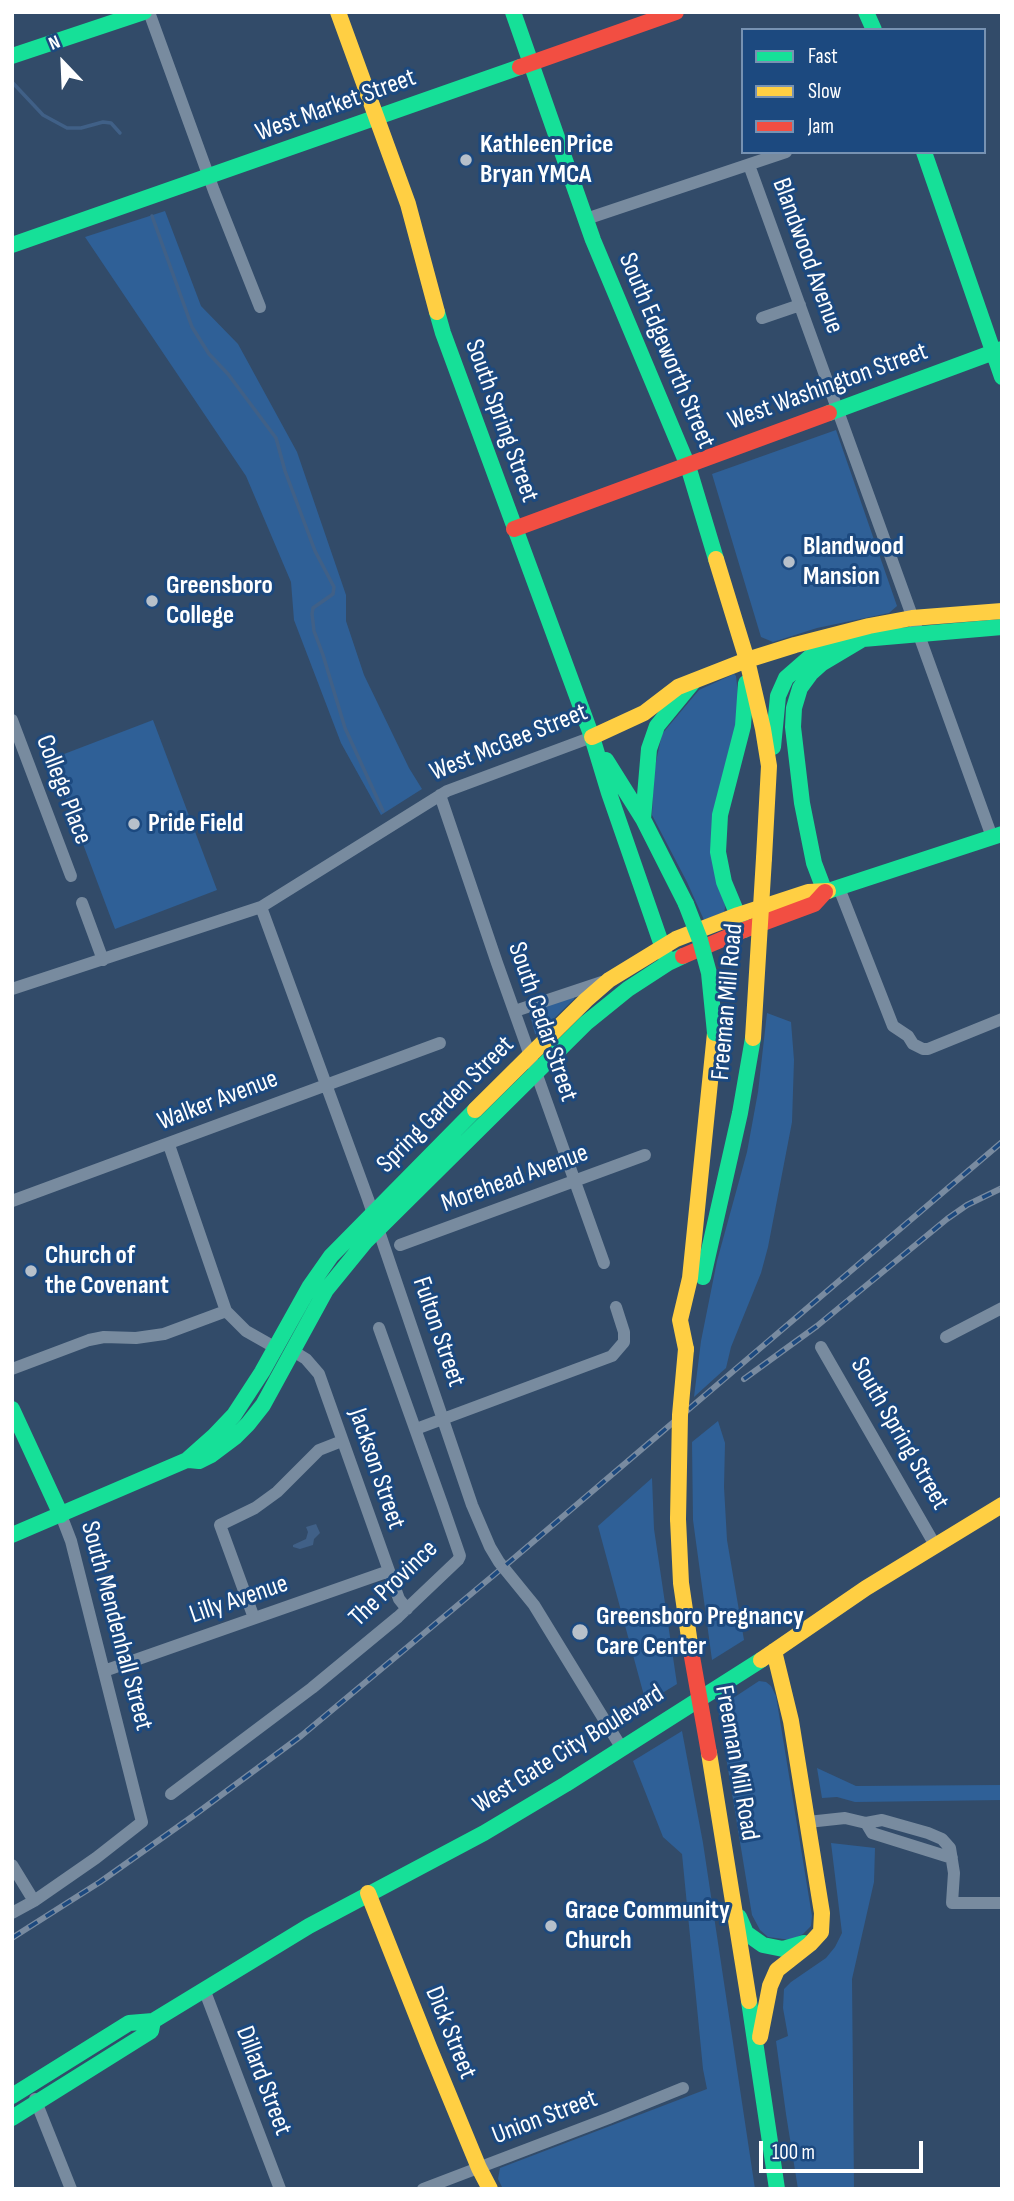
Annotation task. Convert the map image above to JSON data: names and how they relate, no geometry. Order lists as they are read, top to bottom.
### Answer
{
  "streets": {
    "main road": [
      "West Market Street",
      "South Edgeworth Street",
      "West Washington Street",
      "South Spring Street",
      "West McGee Street",
      "Freeman Mill Road",
      "Spring Garden Street",
      "South Mendenhall Street",
      "West Gate City Boulevard",
      "Dick Street"
    ],
    "street": [
      "Blandwood Avenue",
      "College Place",
      "South Cedar Street",
      "Walker Avenue",
      "Morehead Avenue",
      "Fulton Street",
      "Jackson Street",
      "The Province",
      "Lilly Avenue",
      "Dillard Street",
      "Union Street"
    ]
  },
  "crossings": [
    ["West Market Street", "South Edgeworth Street"],
    ["West Market Street", "South Spring Street"],
    ["Blandwood Avenue", "West Washington Street"],
    ["Blandwood Avenue", "West McGee Street"],
    ["Blandwood Avenue", "Spring Garden Street"],
    ["South Edgeworth Street", "West Washington Street"],
    ["South Edgeworth Street", "West McGee Street"],
    ["South Edgeworth Street", "Freeman Mill Road"],
    ["West Washington Street", "South Spring Street"],
    ["South Spring Street", "West McGee Street"],
    ["South Spring Street", "Freeman Mill Road"],
    ["South Spring Street", "West Gate City Boulevard"],
    ["West McGee Street", "Freeman Mill Road"],
    ["West McGee Street", "South Cedar Street"],
    ["West McGee Street", "Fulton Street"],
    ["South Cedar Street", "Spring Garden Street"],
    ["South Cedar Street", "Morehead Avenue"],
    ["Walker Avenue", "Fulton Street"],
    ["Spring Garden Street", "Fulton Street"],
    ["Spring Garden Street", "Jackson Street"],
    ["Spring Garden Street", "South Mendenhall Street"],
    ["Fulton Street", "West Gate City Boulevard"],
    ["Jackson Street", "The Province"],
    ["Jackson Street", "Lilly Avenue"],
    ["Lilly Avenue", "South Mendenhall Street"],
    ["West Gate City Boulevard", "Dick Street"],
    ["West Gate City Boulevard", "Dillard Street"],
    ["Dick Street", "Union Street"]
  ],
  "places": [
    "Kathleen Price Bryan YMCA",
    "Blandwood Mansion",
    "Greensboro College",
    "Pride Field",
    "Church of the Covenant",
    "Greensboro Pregnancy Care Center",
    "Grace Community Church"
  ],
  "legend": ["Fast", "Slow", "Jam"],
  "scale_bar": "100 m",
  "north": "top left"
}
